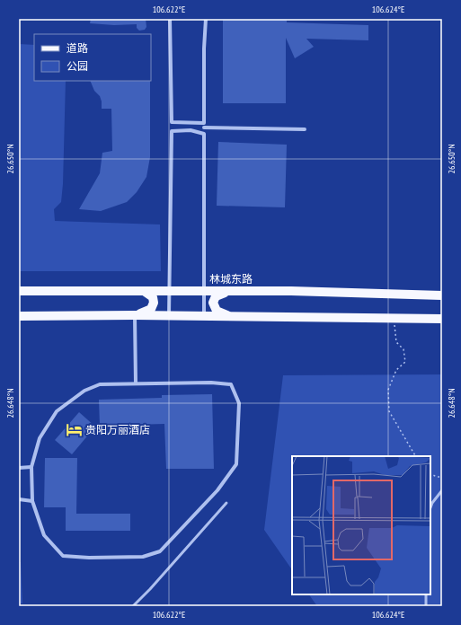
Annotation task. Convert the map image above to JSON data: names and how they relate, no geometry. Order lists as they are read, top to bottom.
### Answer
{
  "streets": {
    "main road": ["林城东路"]
  },
  "places": {
    "hotel": ["贵阳万丽酒店"]
  },
  "legend": ["道路", "公园"],
  "coordinates": [
    "106.622°E",
    "106.624°E",
    "26.650°N",
    "26.648°N"
  ]
}
